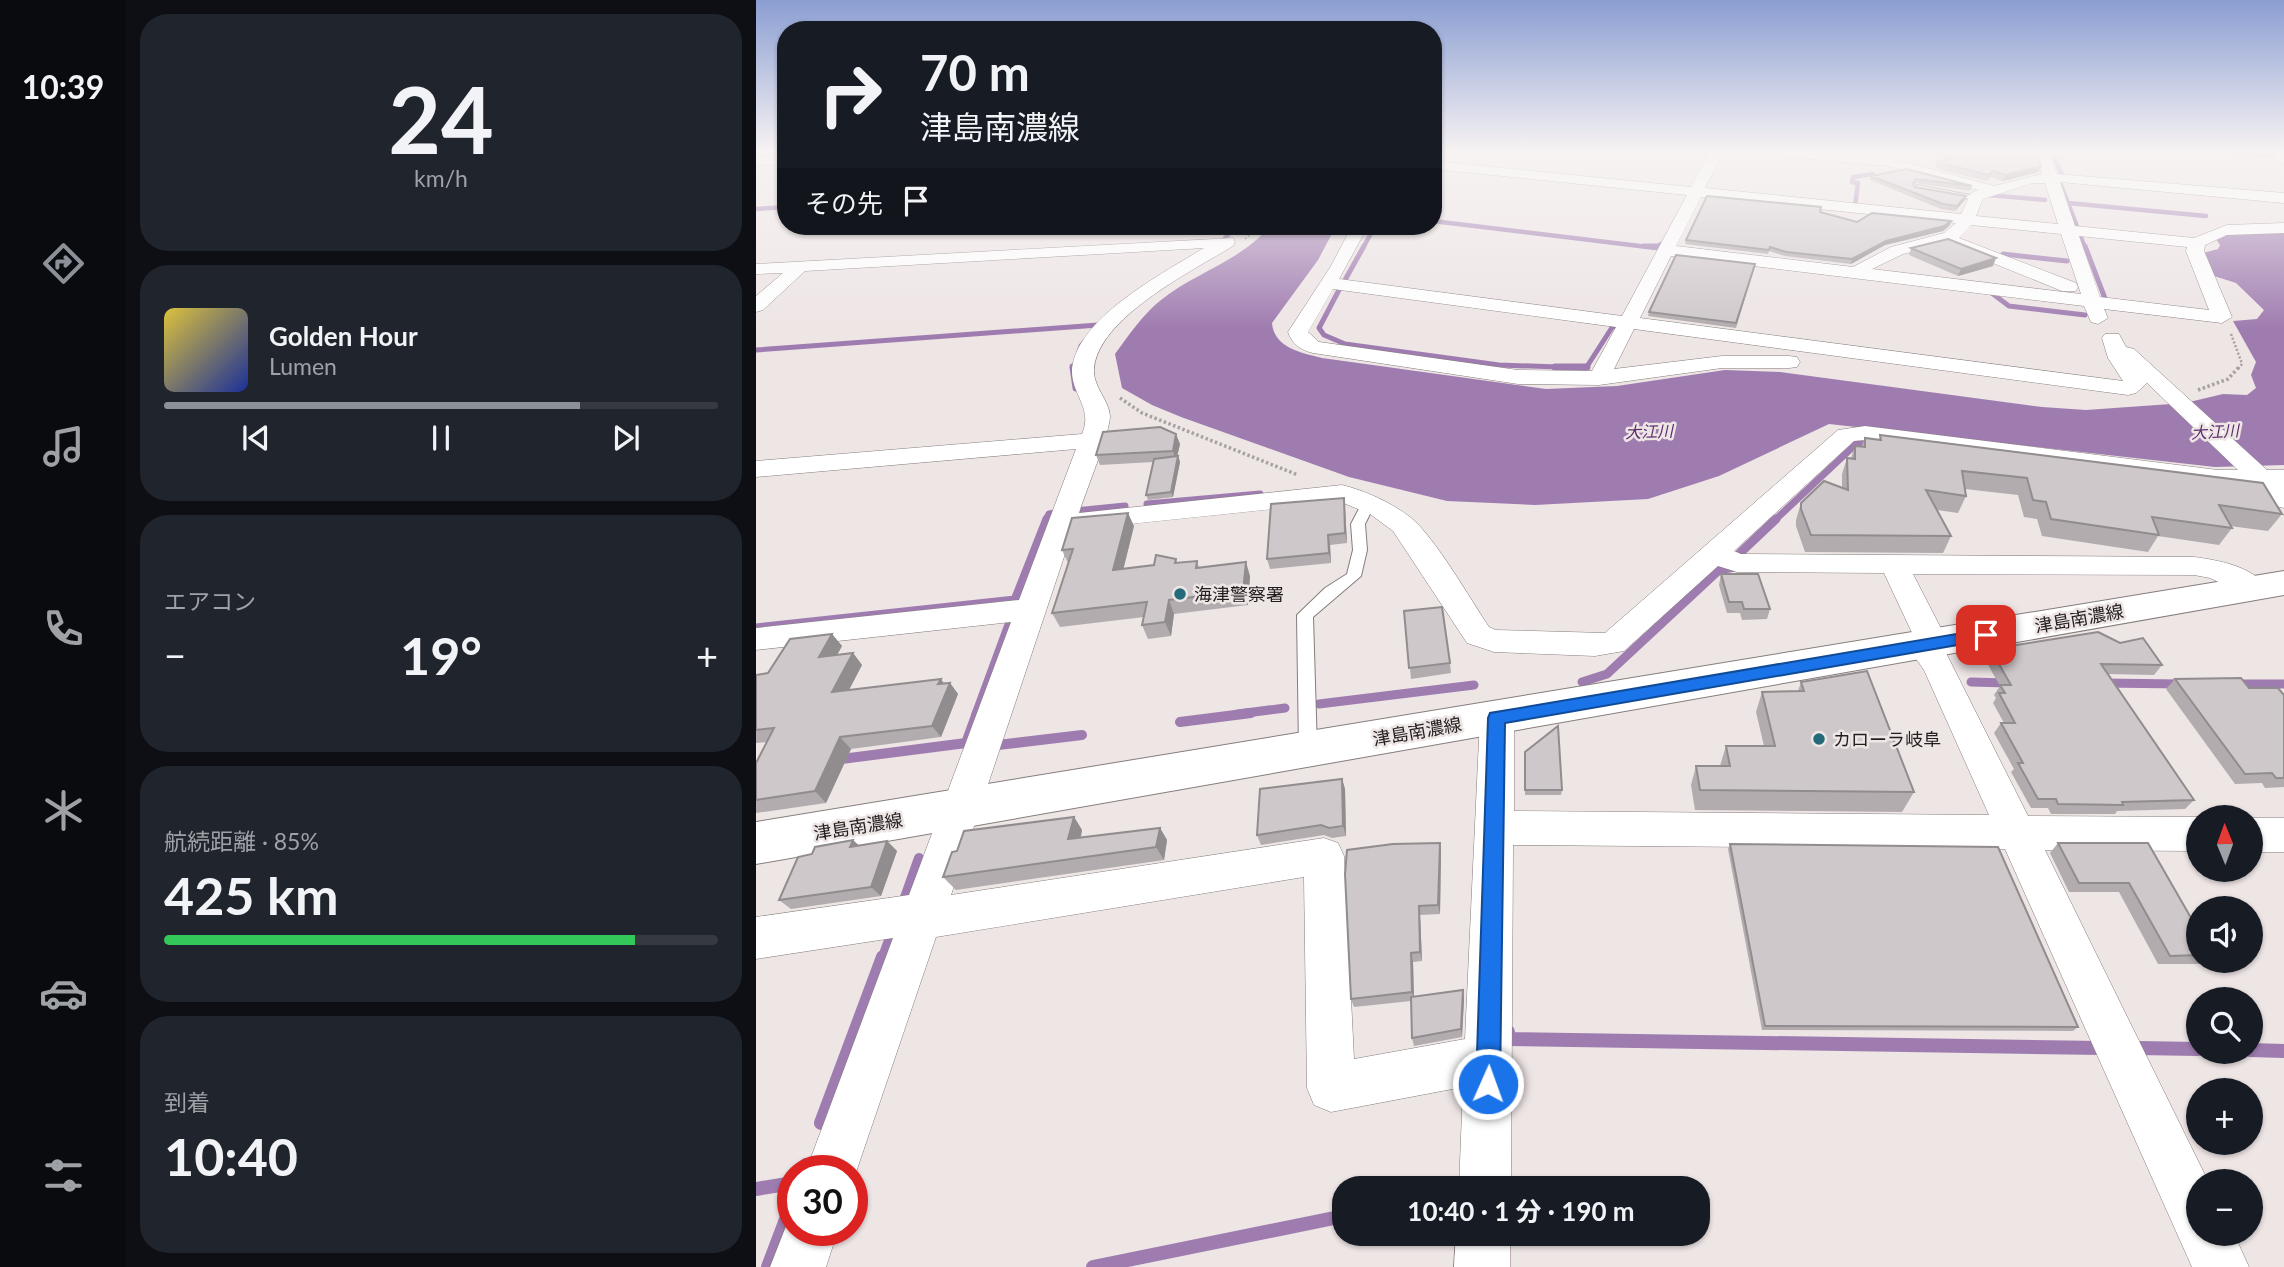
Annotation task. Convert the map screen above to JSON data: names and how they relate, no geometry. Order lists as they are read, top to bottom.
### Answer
{
  "streets": {
    "main road": ["津島南濃線"]
  },
  "water": ["大江川"],
  "places": ["海津警察署", "カローラ岐阜"],
  "north": "top",
  "page": {
    "tabs": "10:39",
    "tile": [
      ["24", "km/h"],
      "エアコン",
      ["航続距離 · 85%", "425 km"],
      ["到着", "10:40"]
    ],
    "turn": ["70 m", "津島南濃線"],
    "then": "その先",
    "song": ["Golden Hour", "Lumen"],
    "heat": ["−", "19°", "+"],
    "map_buttons": ["+", "−"],
    "limit": "30",
    "trip": "10:40 · 1 分 · 190 m"
  }
}
